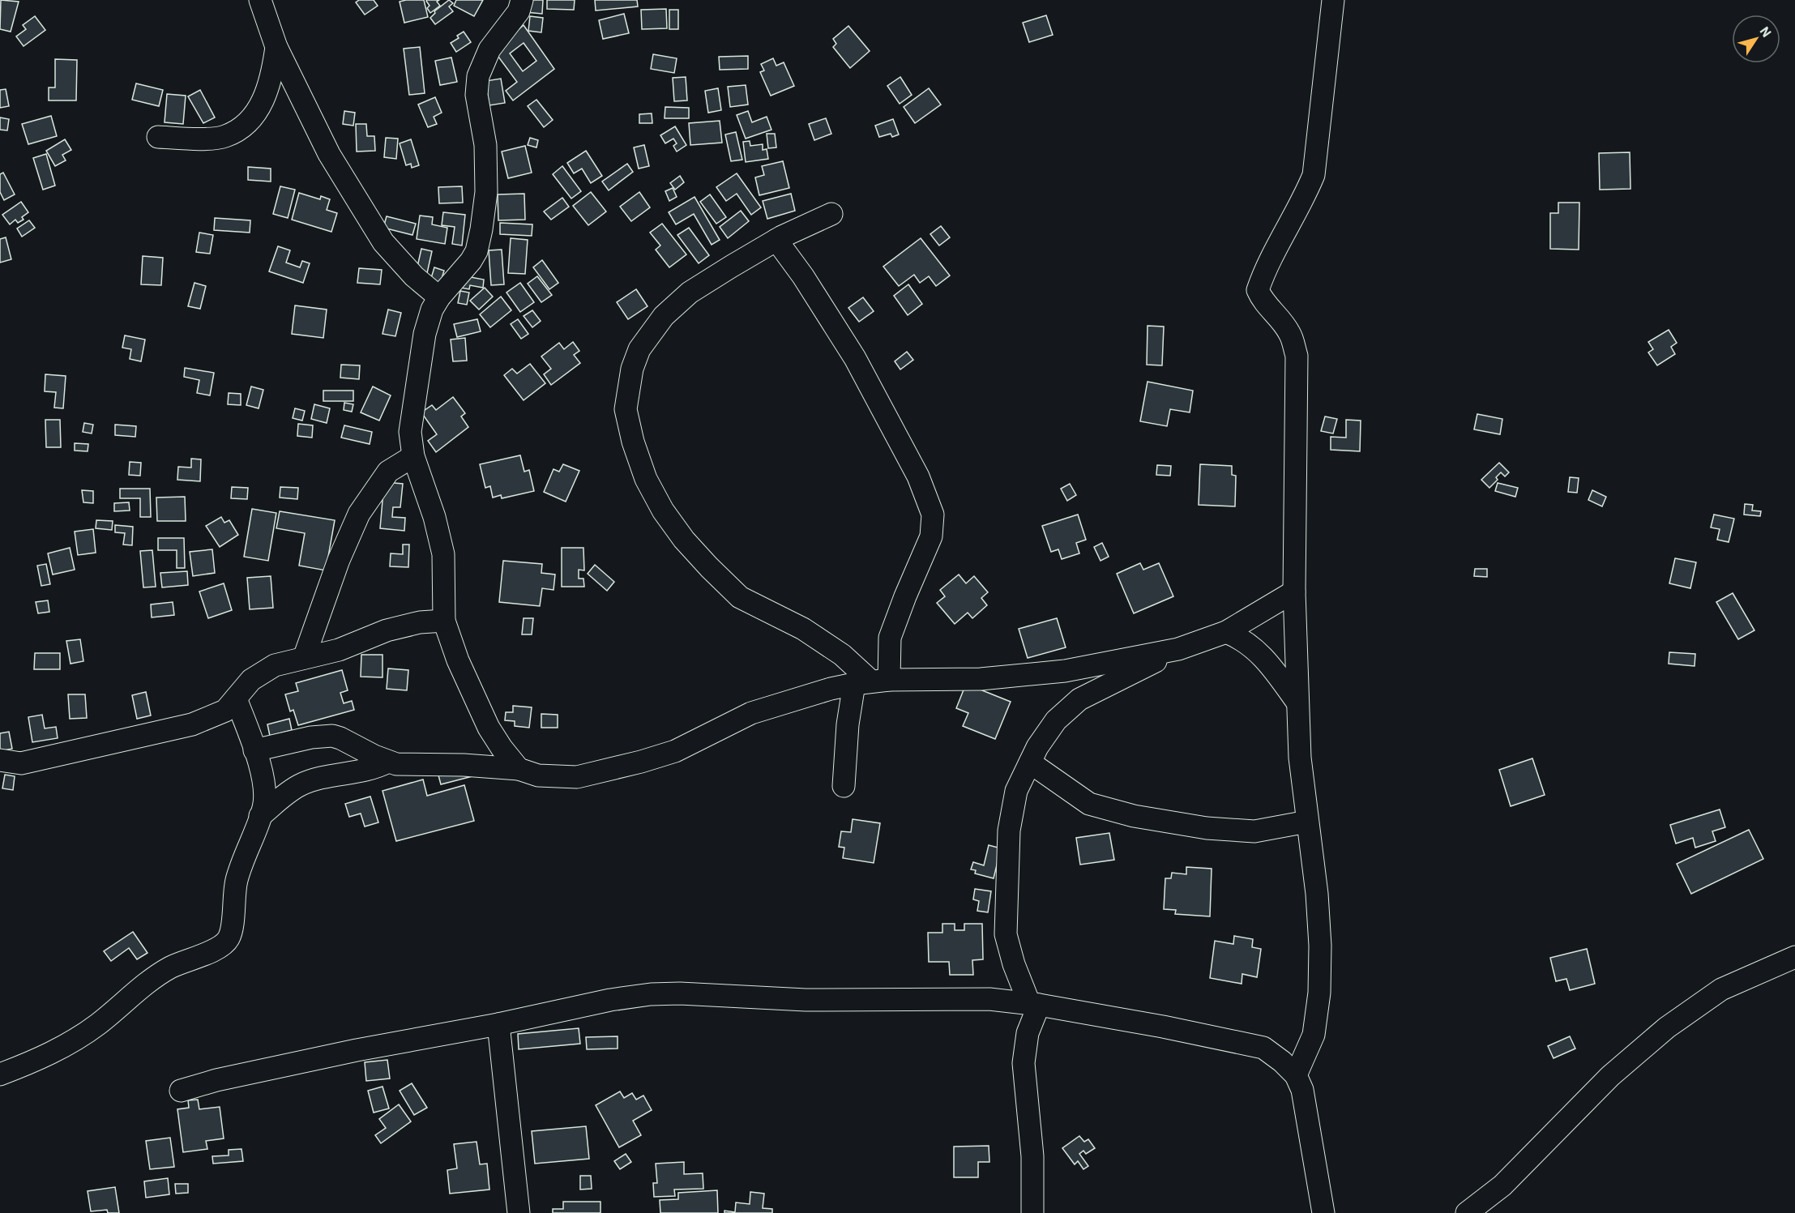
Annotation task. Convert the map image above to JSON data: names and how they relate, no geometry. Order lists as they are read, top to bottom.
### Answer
{
  "north": "top right"
}
